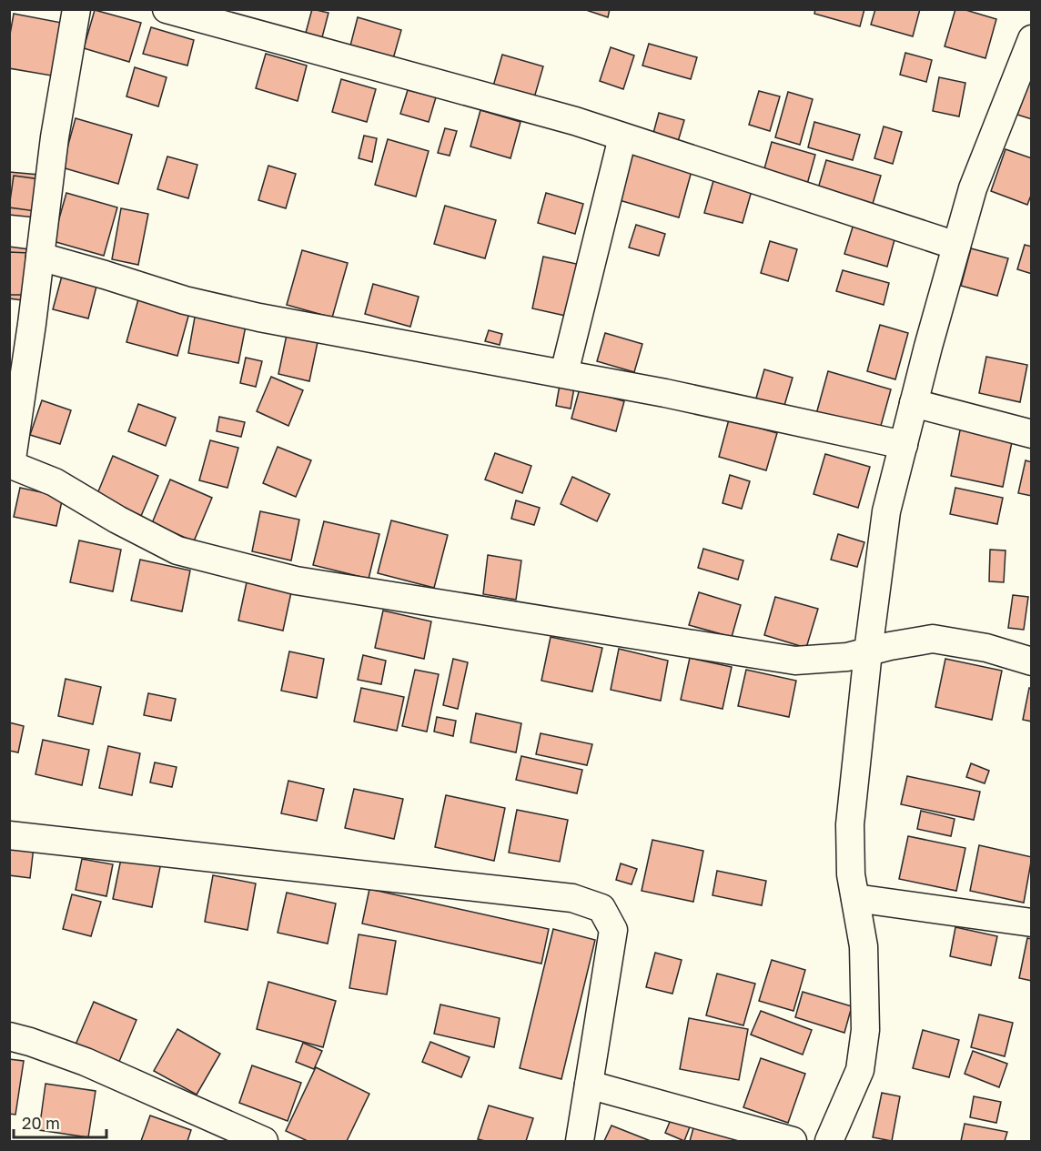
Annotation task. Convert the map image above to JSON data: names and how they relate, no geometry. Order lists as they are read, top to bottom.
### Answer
{
  "scale_bar": "20 m"
}
